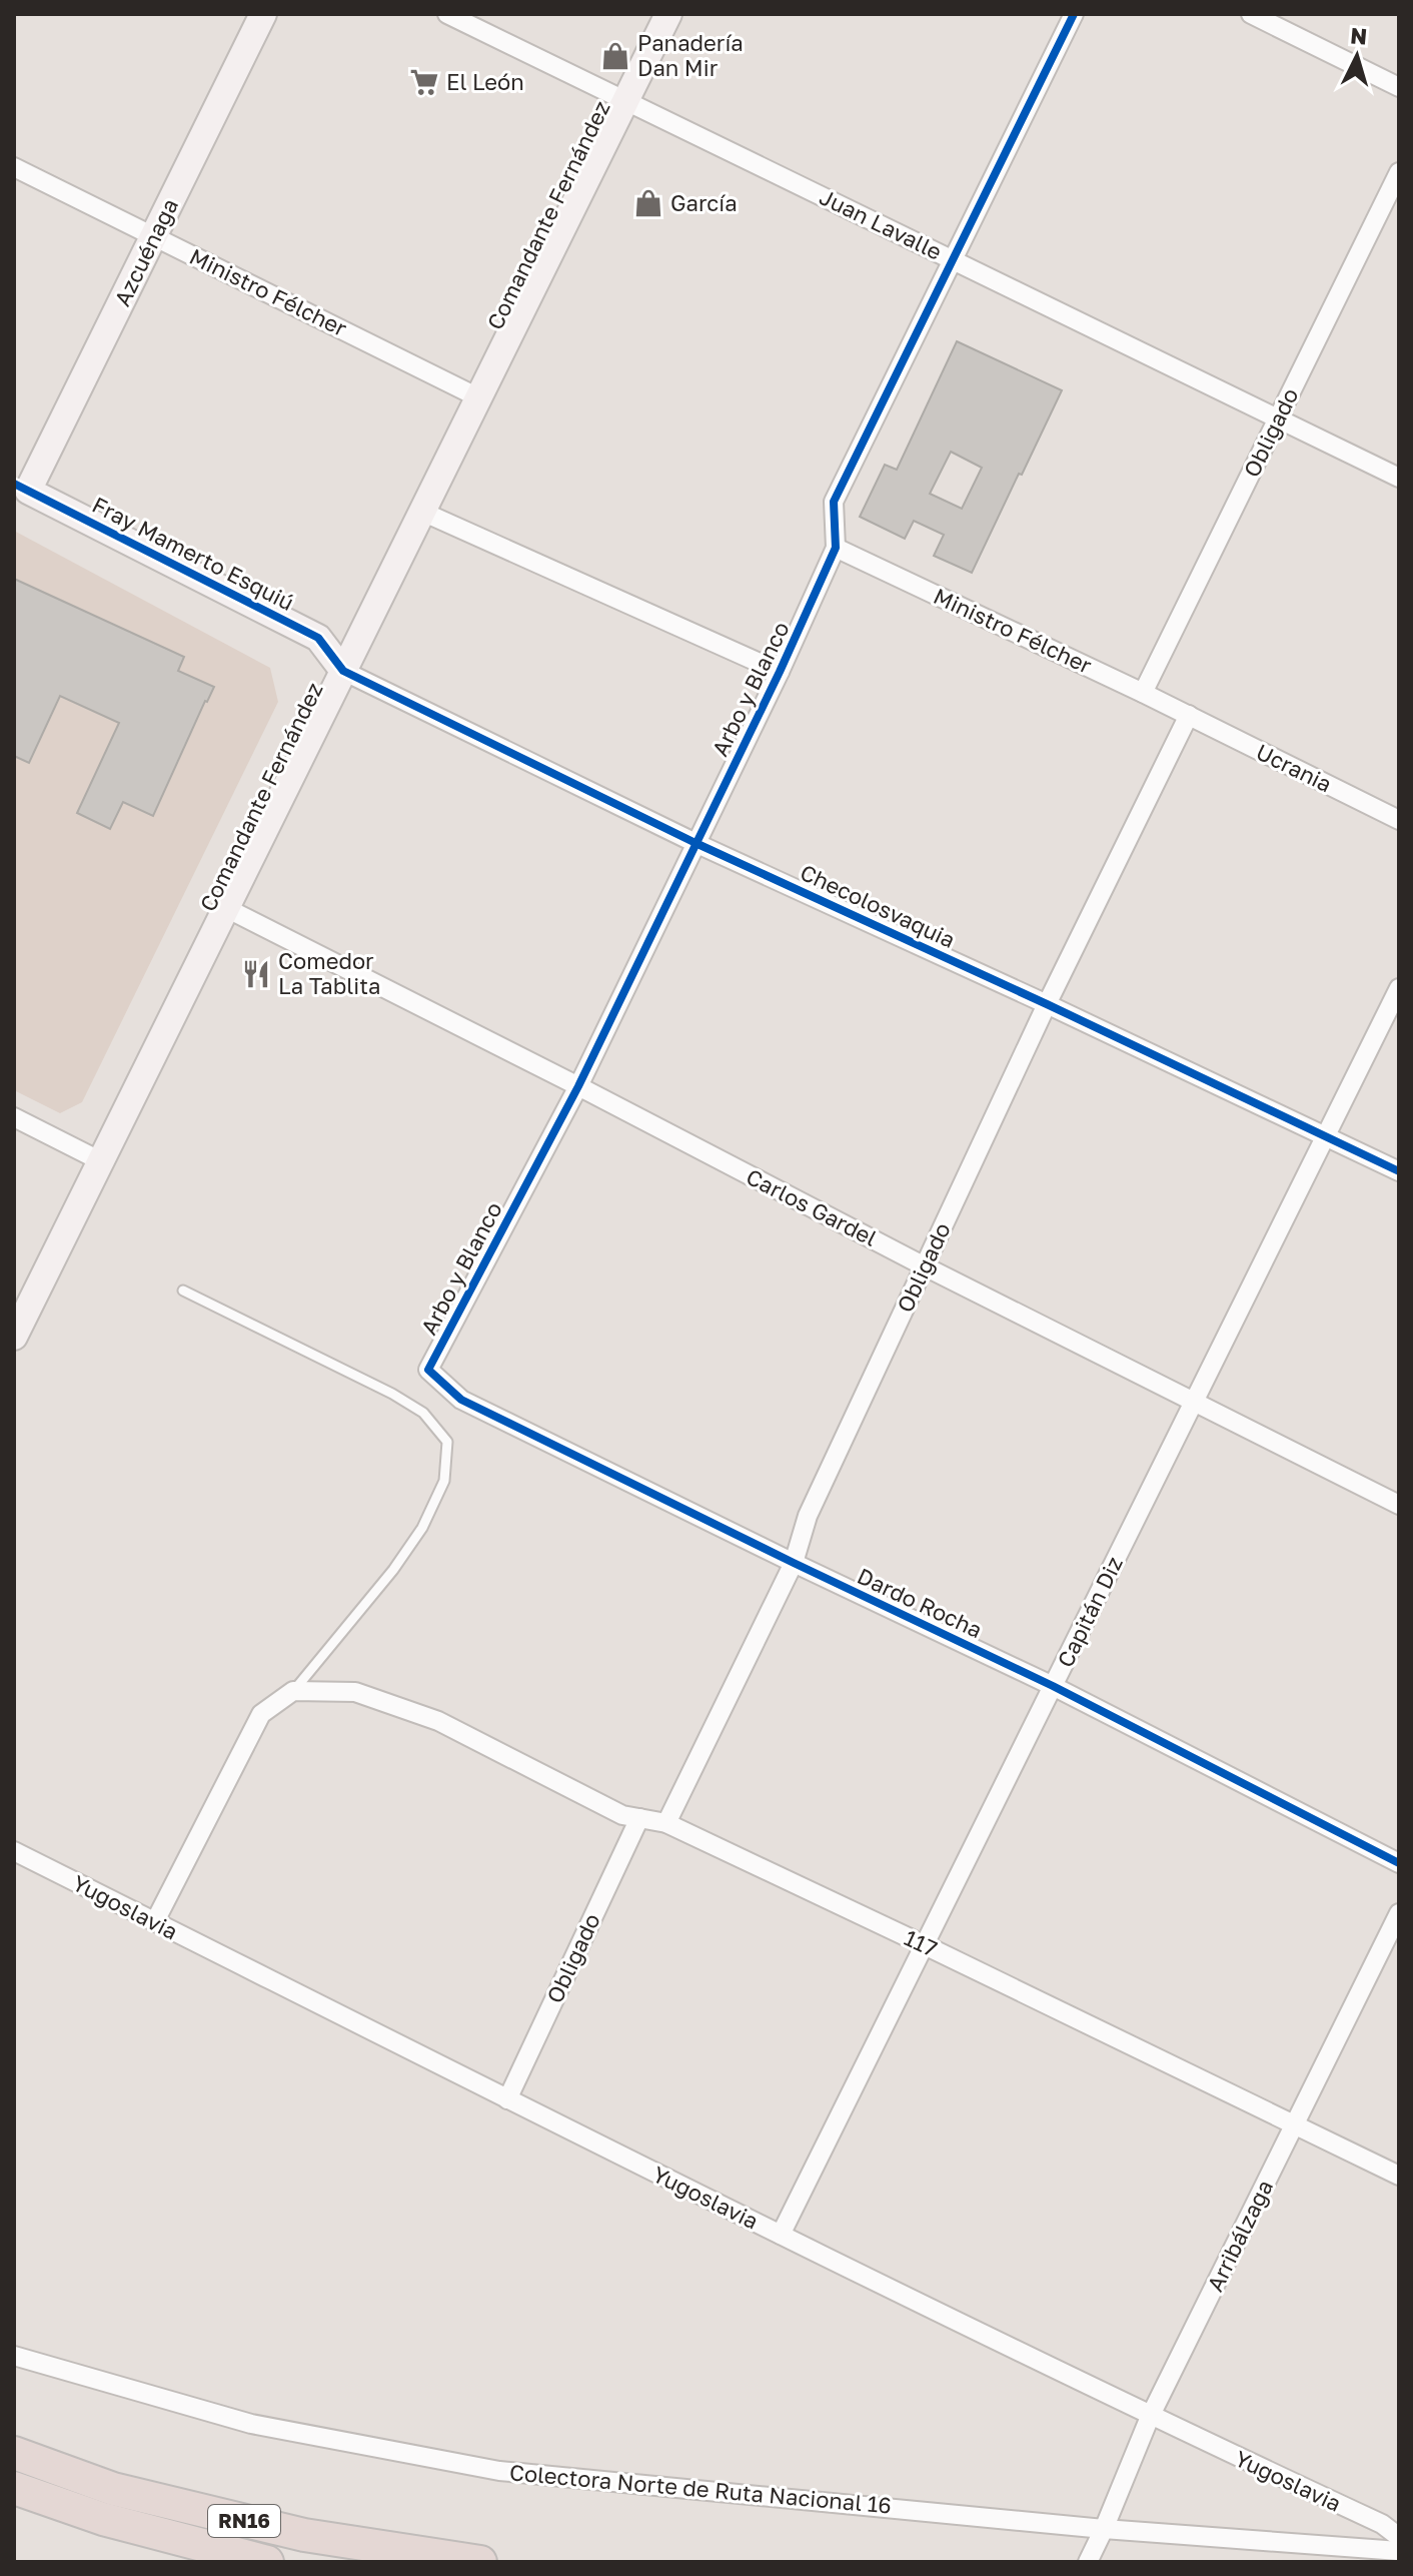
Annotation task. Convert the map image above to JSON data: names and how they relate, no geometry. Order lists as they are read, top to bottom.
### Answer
{
  "streets": {
    "highway": ["RN16"],
    "main road": ["Comandante Fernández", "Azcuénaga", "Fray Mamerto Esquiú"],
    "street": [
      "Juan Lavalle",
      "Ministro Félcher",
      "Obligado",
      "Arbo y Blanco",
      "Ucrania",
      "Checolosvaquia",
      "Carlos Gardel",
      "Dardo Rocha",
      "Capitán Diz",
      "Yugoslavia",
      "117",
      "Arribálzaga",
      "Colectora Norte de Ruta Nacional 16"
    ]
  },
  "crossings": [
    ["Comandante Fernández", "Juan Lavalle"],
    ["Comandante Fernández", "Ministro Félcher"],
    ["Comandante Fernández", "Fray Mamerto Esquiú"],
    ["Comandante Fernández", "Checolosvaquia"],
    ["Comandante Fernández", "Carlos Gardel"],
    ["Juan Lavalle", "Obligado"],
    ["Juan Lavalle", "Arbo y Blanco"],
    ["Azcuénaga", "Ministro Félcher"],
    ["Azcuénaga", "Fray Mamerto Esquiú"],
    ["Ministro Félcher", "Obligado"],
    ["Ministro Félcher", "Arbo y Blanco"],
    ["Ministro Félcher", "Ucrania"],
    ["Obligado", "Ucrania"],
    ["Obligado", "Checolosvaquia"],
    ["Obligado", "Carlos Gardel"],
    ["Obligado", "Dardo Rocha"],
    ["Obligado", "Yugoslavia"],
    ["Obligado", "117"],
    ["Fray Mamerto Esquiú", "Checolosvaquia"],
    ["Arbo y Blanco", "Checolosvaquia"],
    ["Arbo y Blanco", "Carlos Gardel"],
    ["Arbo y Blanco", "Dardo Rocha"],
    ["Checolosvaquia", "Capitán Diz"],
    ["Carlos Gardel", "Capitán Diz"],
    ["Dardo Rocha", "Capitán Diz"],
    ["Capitán Diz", "Yugoslavia"],
    ["Capitán Diz", "117"],
    ["Yugoslavia", "Arribálzaga"],
    ["117", "Arribálzaga"],
    ["Arribálzaga", "Colectora Norte de Ruta Nacional 16"]
  ],
  "places": {
    "shop": ["Panadería Dan Mir", "García"],
    "supermarket": ["El León"],
    "restaurant": ["Comedor La Tablita"]
  },
  "north": "top"
}
